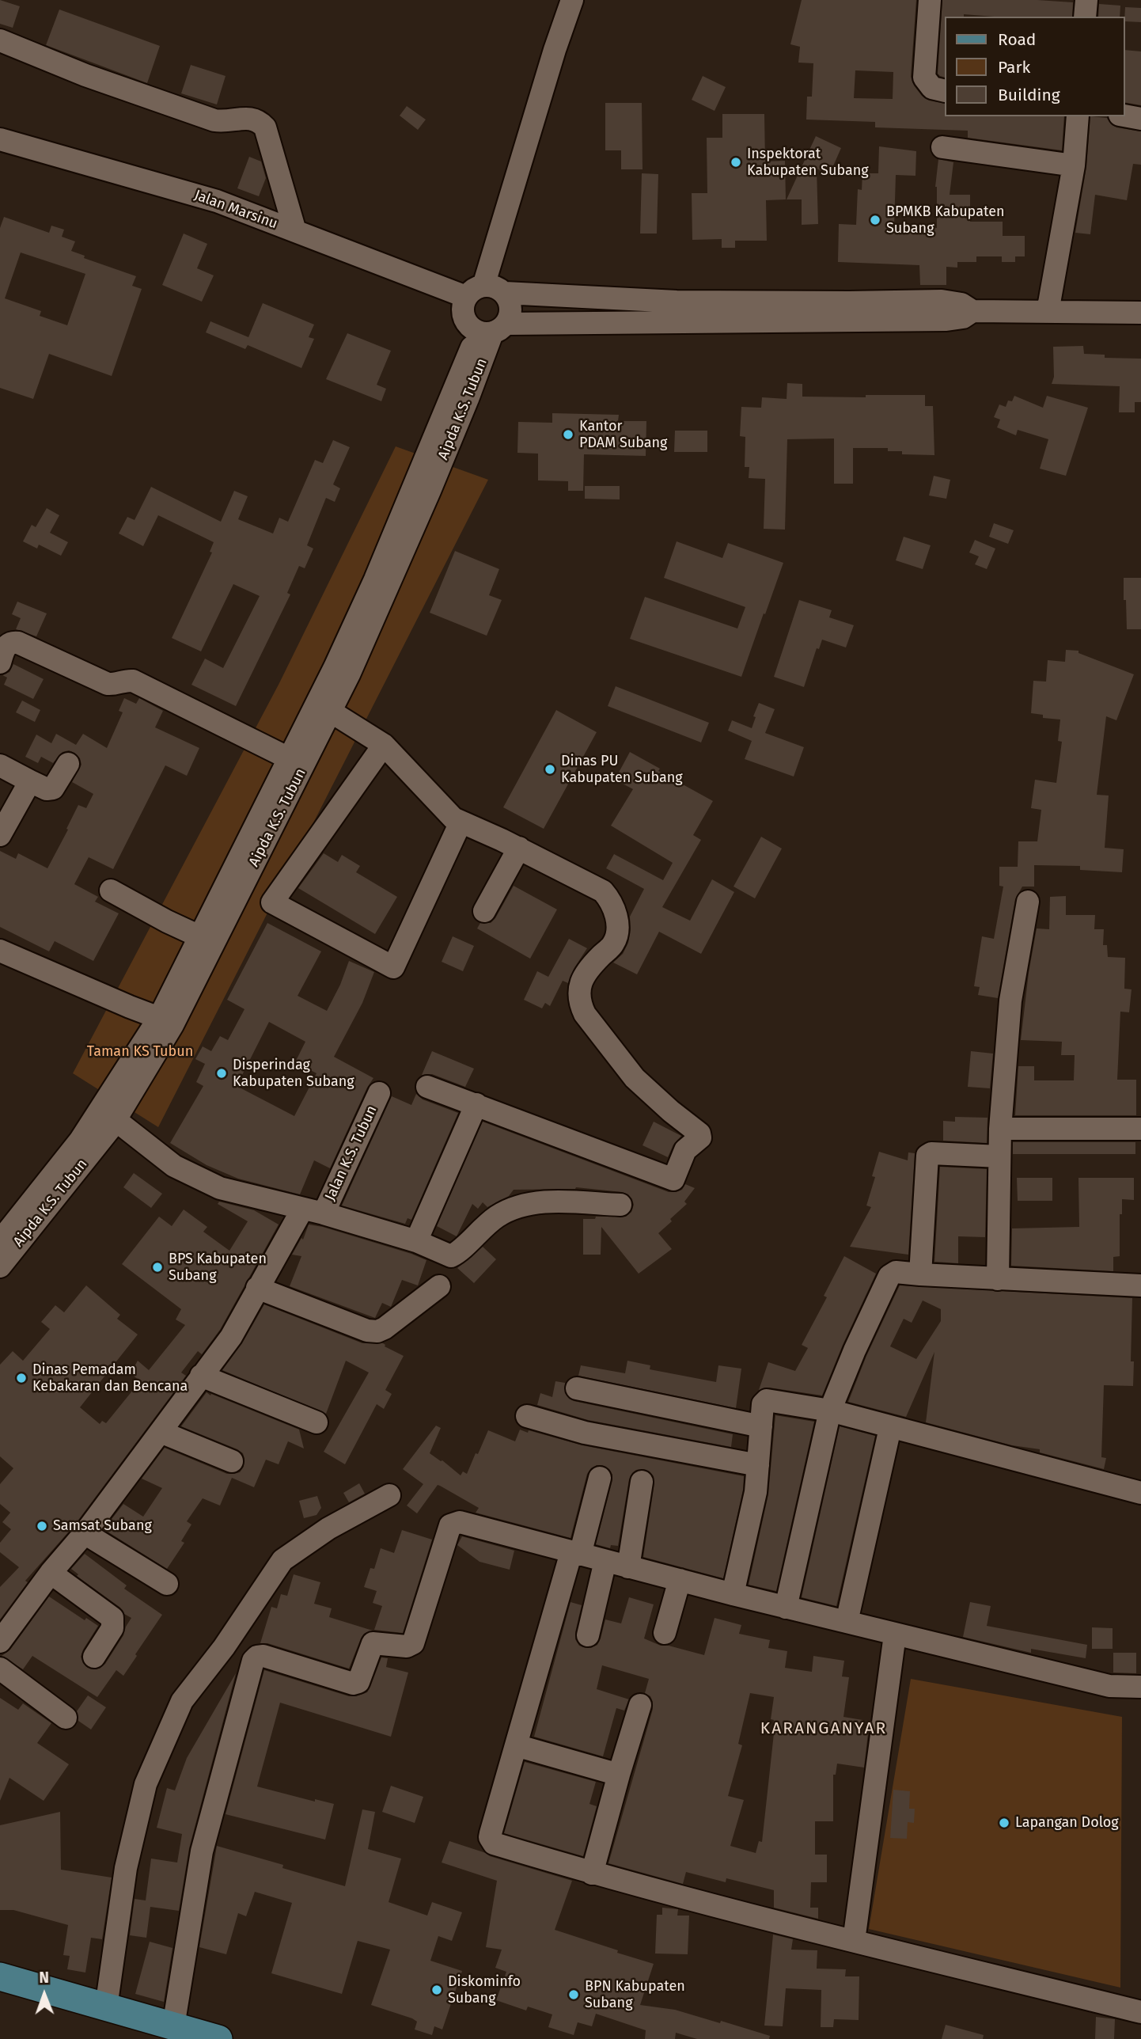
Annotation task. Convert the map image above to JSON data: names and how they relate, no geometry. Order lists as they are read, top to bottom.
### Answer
{
  "streets": {
    "street": ["Jalan Marsinu", "Aipda K.S. Tubun", "Jalan K.S. Tubun"]
  },
  "crossings": [
    ["Jalan Marsinu", "Aipda K.S. Tubun"]
  ],
  "districts": ["KARANGANYAR"],
  "parks": ["Taman KS Tubun"],
  "places": [
    "Inspektorat Kabupaten Subang",
    "BPMKB Kabupaten Subang",
    "Kantor PDAM Subang",
    "Dinas PU Kabupaten Subang",
    "Disperindag Kabupaten Subang",
    "BPS Kabupaten Subang",
    "Dinas Pemadam Kebakaran dan Bencana",
    "Samsat Subang",
    "Lapangan Dolog",
    "Diskominfo Subang",
    "BPN Kabupaten Subang"
  ],
  "legend": ["Road", "Park", "Building"],
  "north": "top"
}
